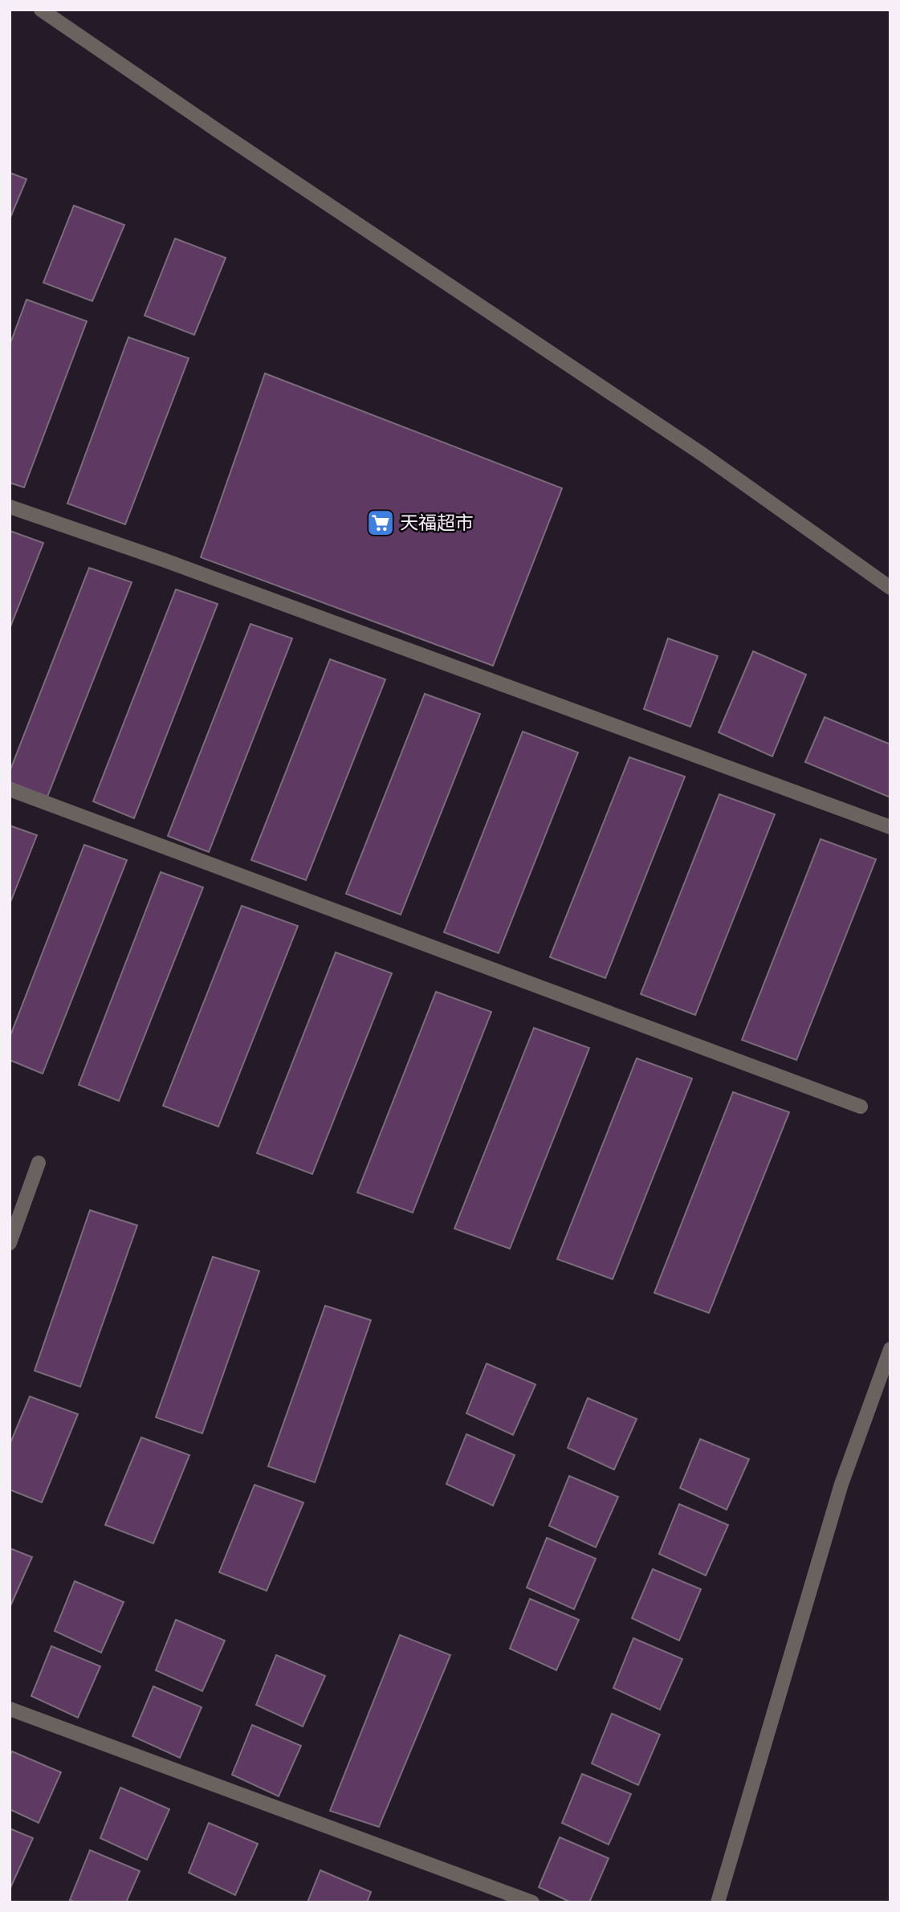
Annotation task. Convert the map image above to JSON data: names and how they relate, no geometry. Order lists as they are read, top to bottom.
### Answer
{
  "places": {
    "supermarket": ["天福超市"]
  }
}
